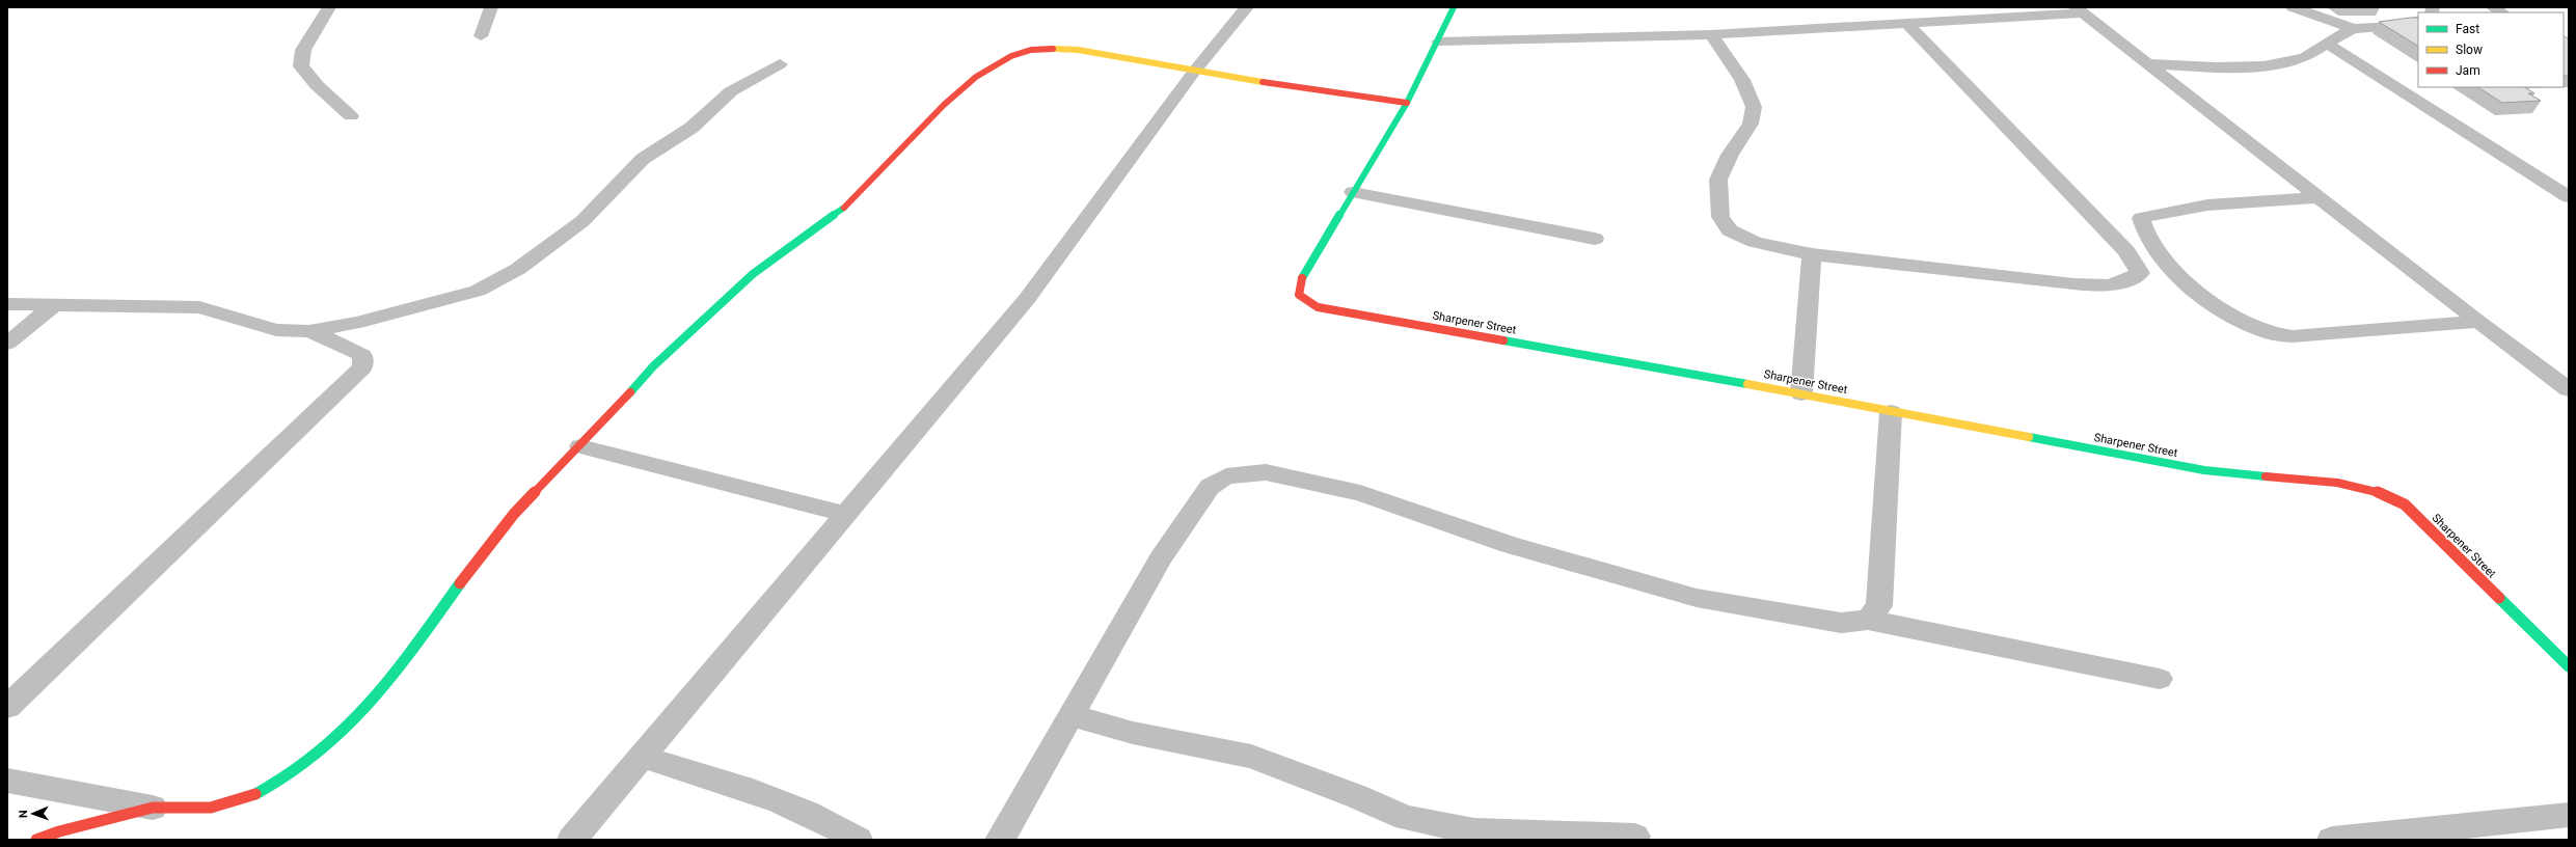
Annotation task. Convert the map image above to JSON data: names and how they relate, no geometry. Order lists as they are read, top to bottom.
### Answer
{
  "streets": {
    "street": ["Sharpener Street"]
  },
  "legend": ["Fast", "Slow", "Jam"],
  "north": "left"
}
